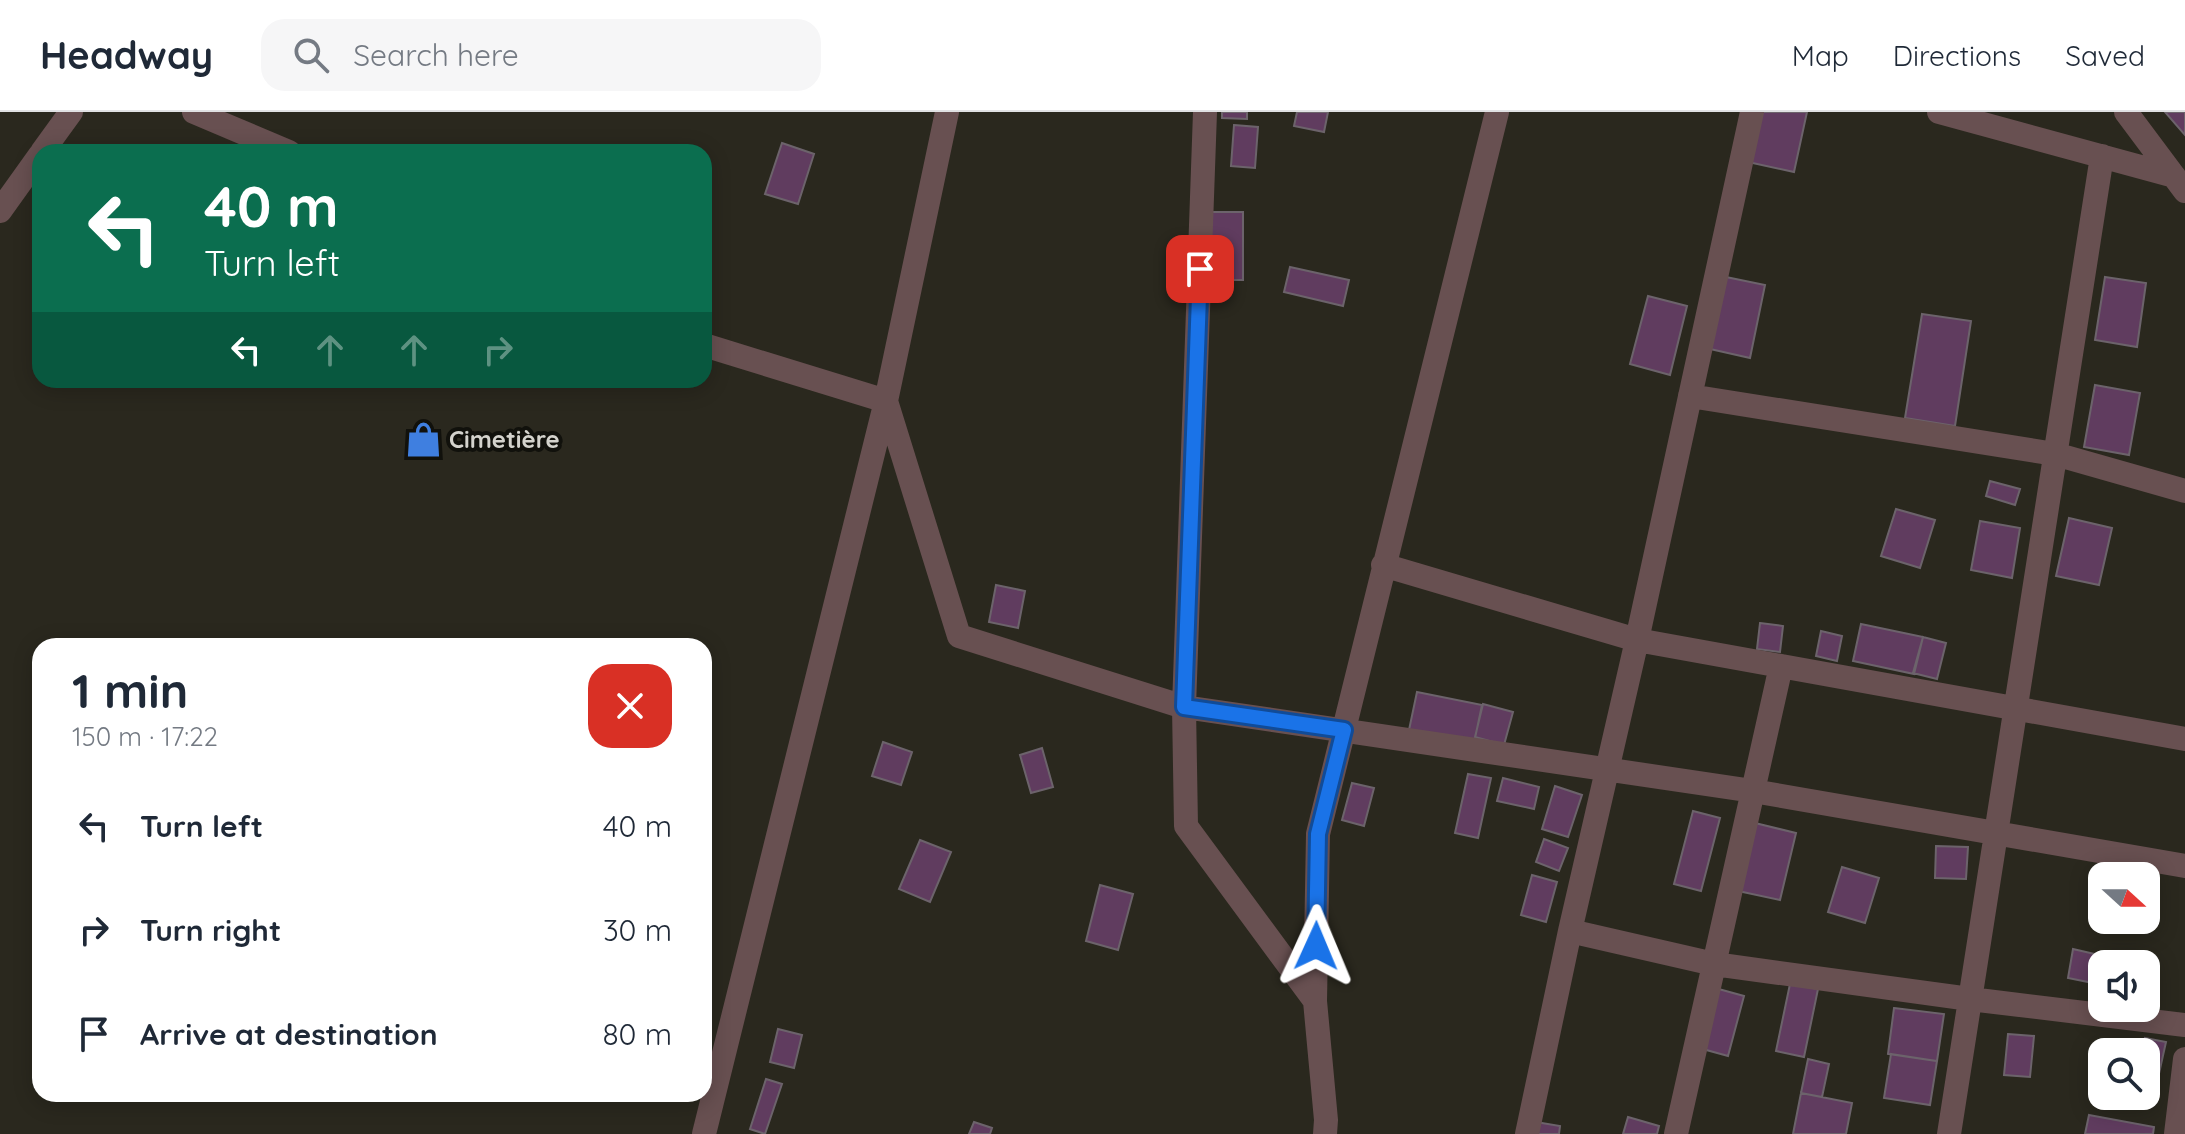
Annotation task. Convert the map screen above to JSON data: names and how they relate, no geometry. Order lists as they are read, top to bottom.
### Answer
{
  "places": {
    "shop": ["Cimetière"]
  },
  "north": "right",
  "page": {
    "header": "Headway",
    "search": "Search here",
    "nav": ["Map", "Directions", "Saved"],
    "turn": ["40 m", "Turn left"],
    "heading": ["1 min", "150 m · 17:22"],
    "list": [
      {
        "name": "Turn left",
        "value": "40 m"
      },
      {
        "name": "Turn right",
        "value": "30 m"
      },
      {
        "name": "Arrive at destination",
        "value": "80 m"
      }
    ]
  }
}
